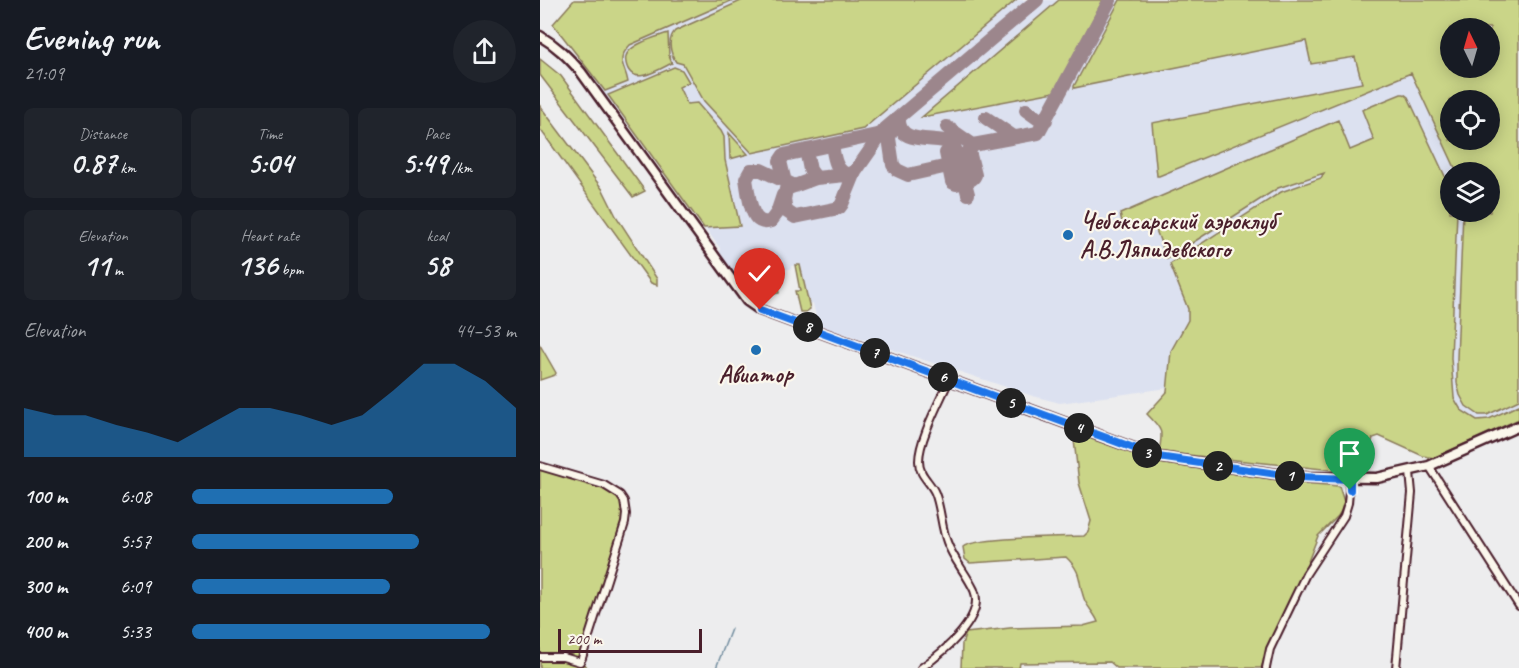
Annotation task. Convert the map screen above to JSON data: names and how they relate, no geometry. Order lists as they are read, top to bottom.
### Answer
{
  "places": ["Чебоксарский аэроклуб А.В.Ляпидевского", "Авиатор"],
  "scale_bar": "200 m",
  "north": "top",
  "page": {
    "heading": ["Evening run", "21:09"],
    "stats": [
      ["Distance", "0.87 km"],
      ["Time", "5:04"],
      ["Pace", "5:49 /km"],
      ["Elevation", "11 m"],
      ["Heart rate", "136 bpm"],
      ["kcal", "58"]
    ],
    "chart": ["Elevation", "44–53 m"],
    "pins": [
      "8",
      "7",
      "6",
      "5",
      "4",
      "3",
      "2",
      "1"
    ],
    "list": [
      {
        "name": "100 m",
        "note": "6:08"
      },
      {
        "name": "200 m",
        "note": "5:57"
      },
      {
        "name": "300 m",
        "note": "6:09"
      },
      {
        "name": "400 m",
        "note": "5:33"
      }
    ],
    "scale": "200 m"
  }
}
